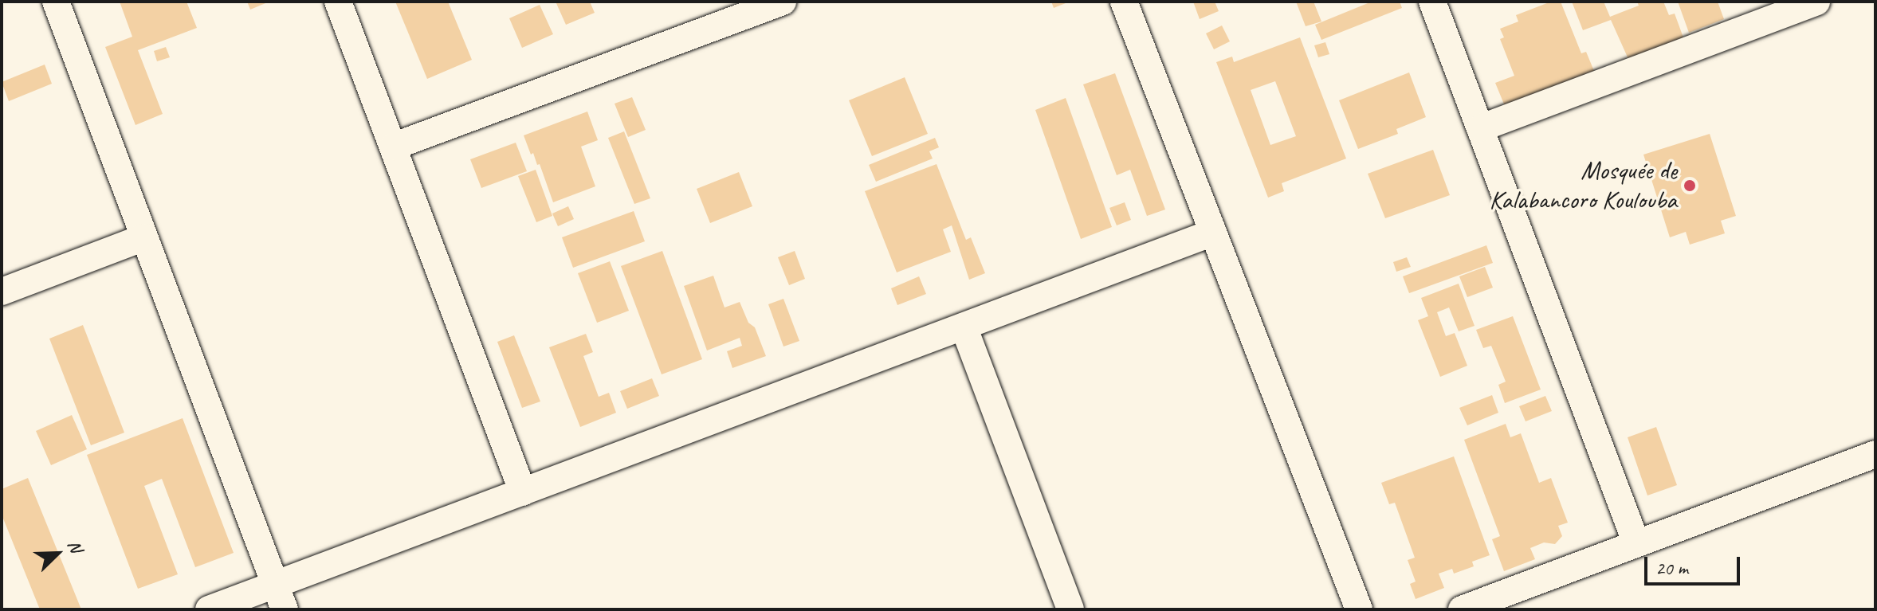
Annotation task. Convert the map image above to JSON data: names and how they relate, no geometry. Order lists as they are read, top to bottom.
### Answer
{
  "places": ["Mosquée de Kalabancoro Koulouba"],
  "scale_bar": "20 m",
  "north": "top right"
}
